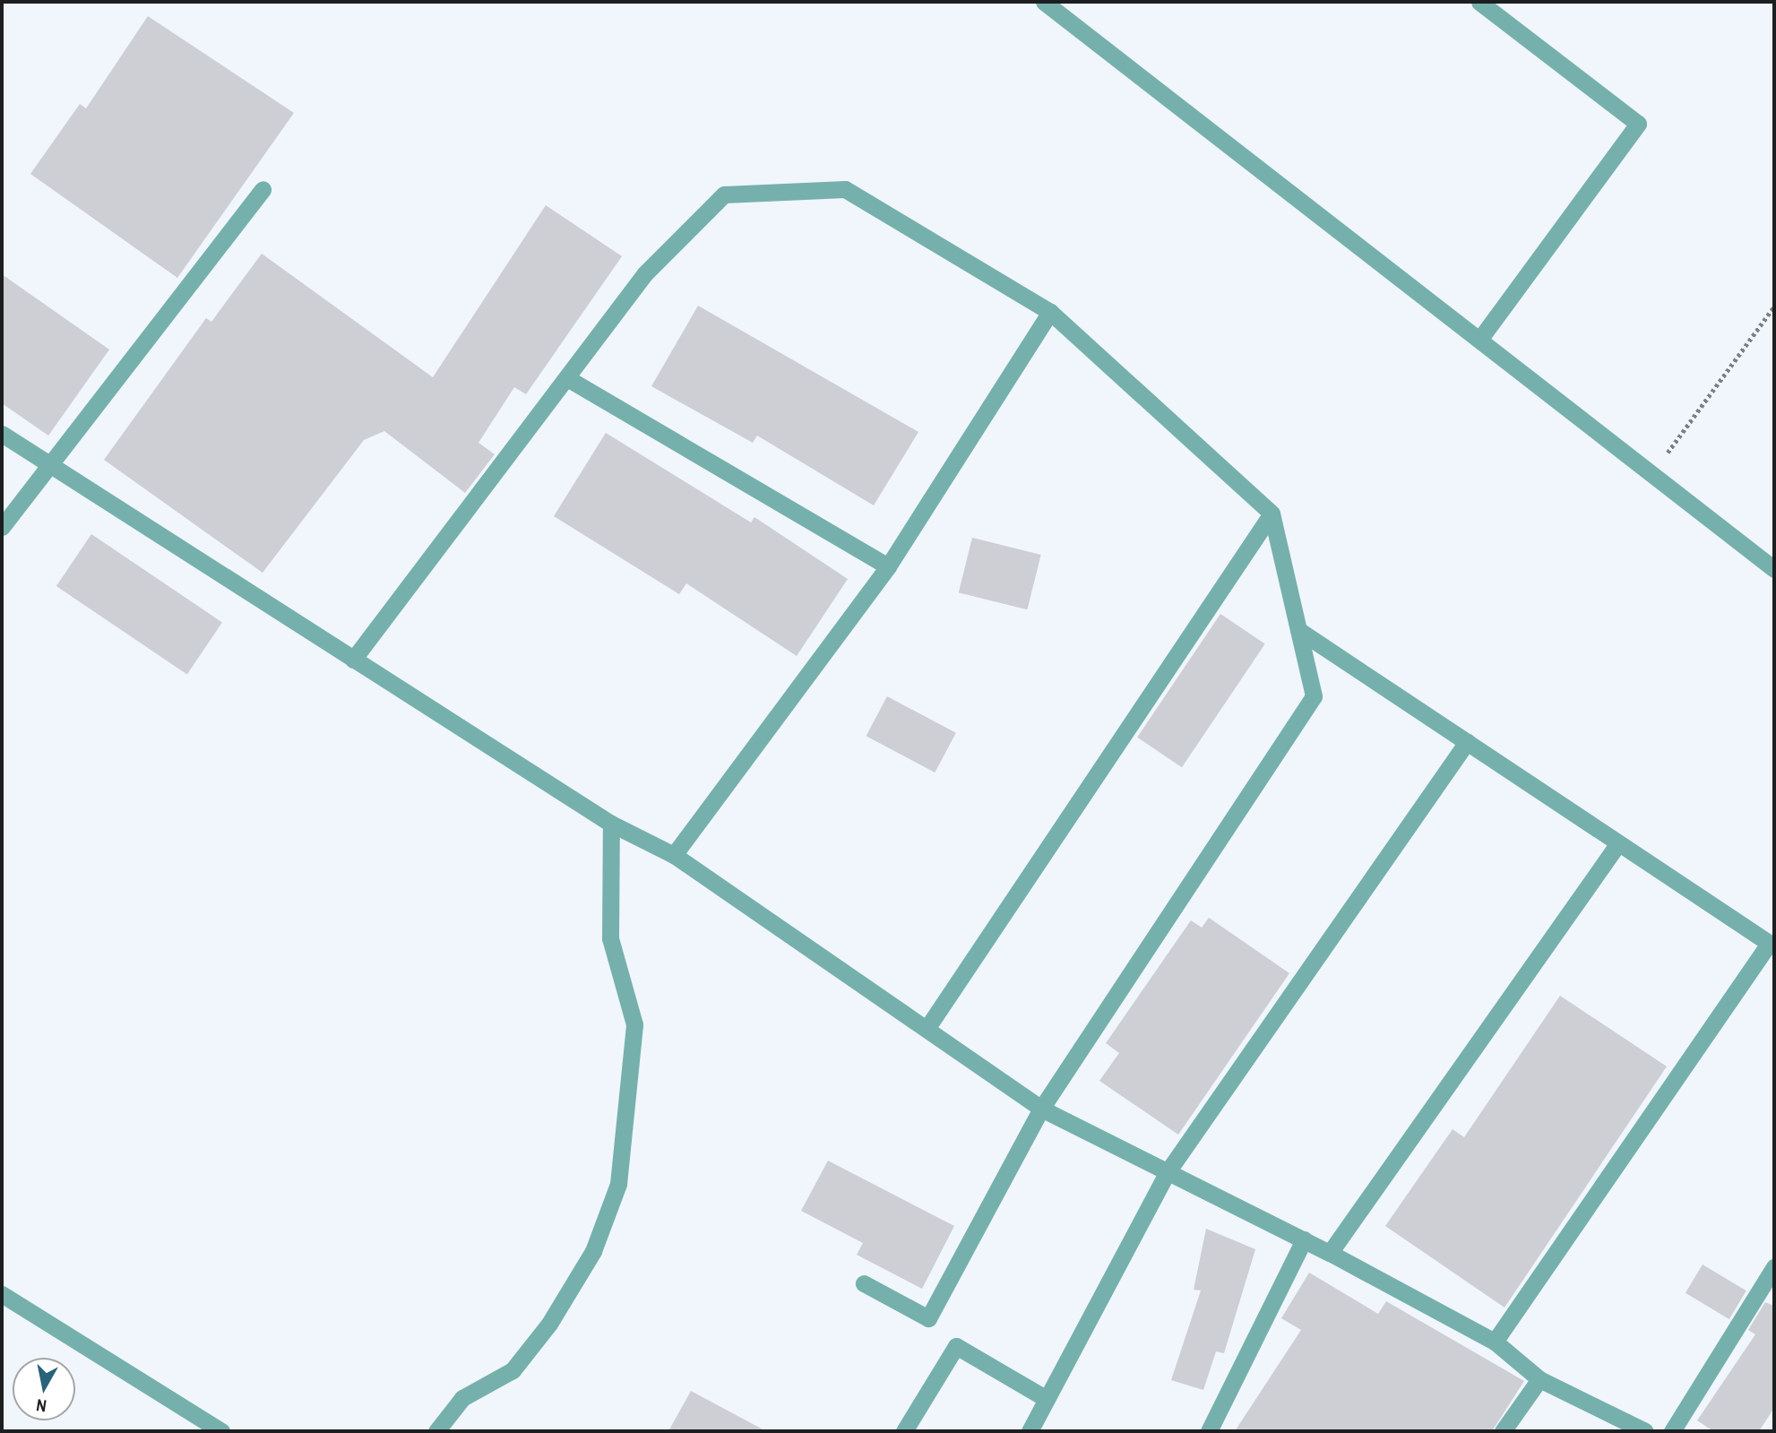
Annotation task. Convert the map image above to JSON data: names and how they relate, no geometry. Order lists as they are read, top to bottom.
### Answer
{
  "north": "bottom"
}
